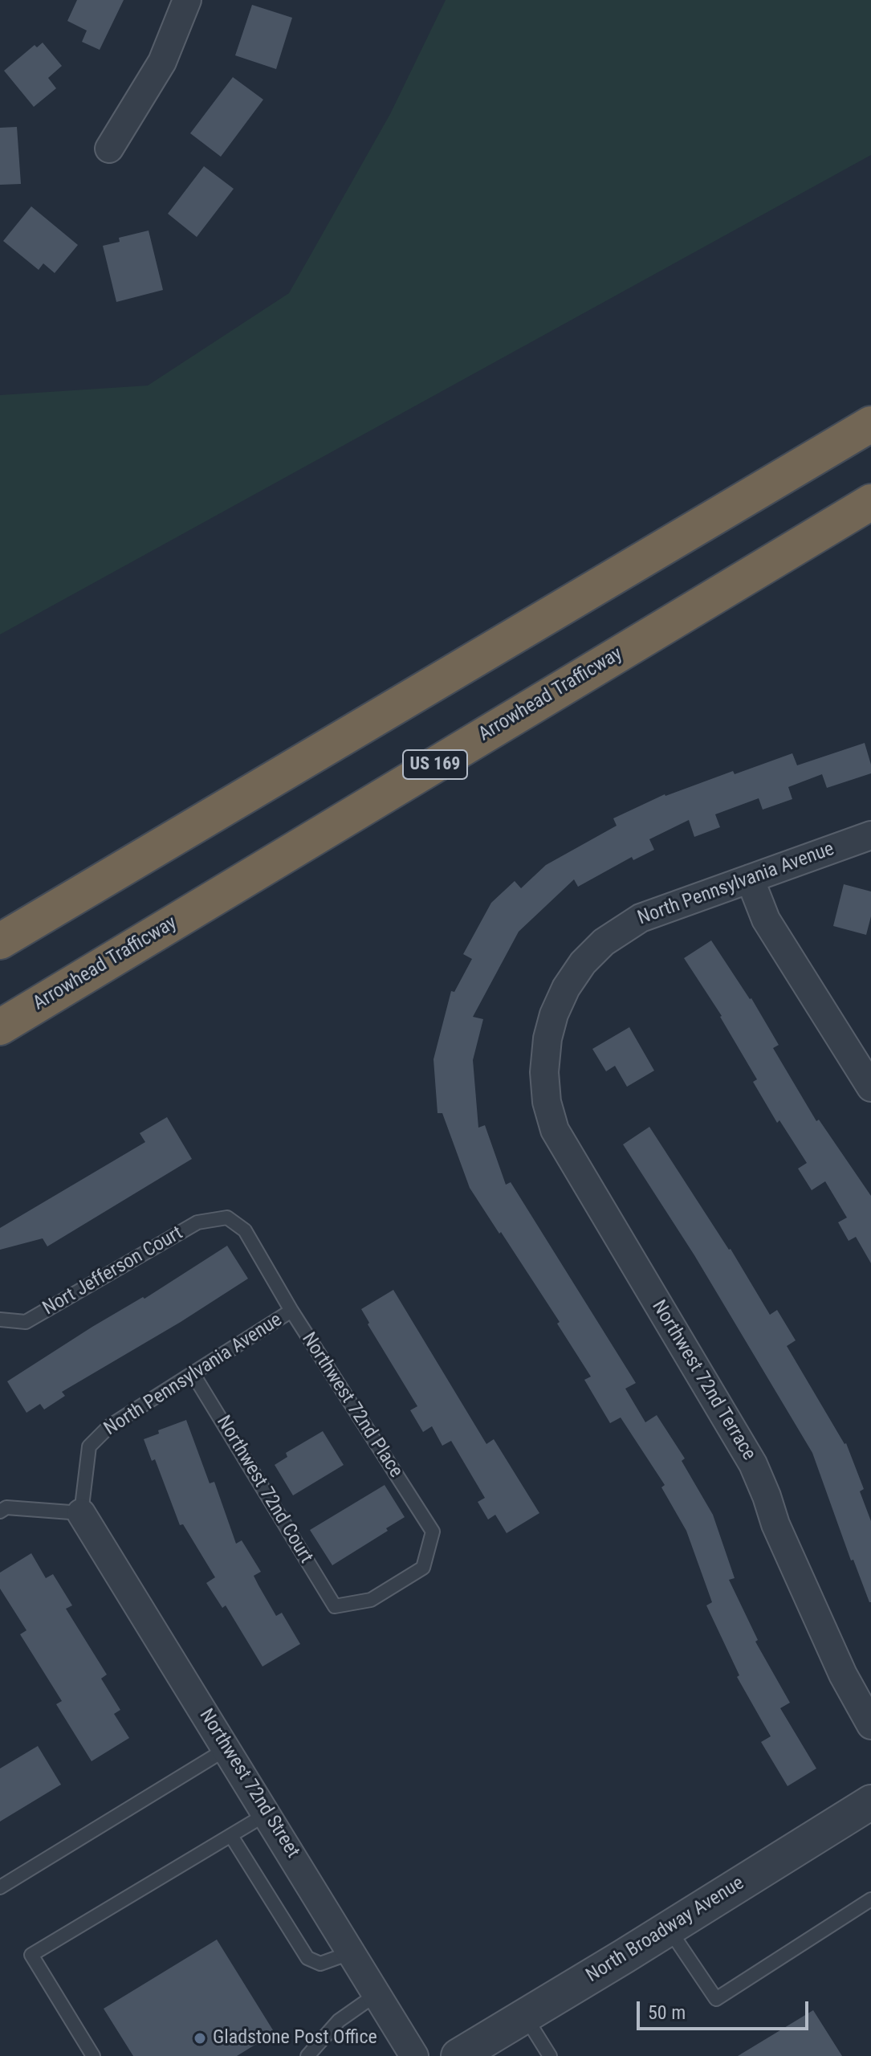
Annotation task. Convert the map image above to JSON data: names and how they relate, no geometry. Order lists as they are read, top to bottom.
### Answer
{
  "streets": {
    "highway": ["Arrowhead Trafficway", "US 169"],
    "street": [
      "North Pennsylvania Avenue",
      "Northwest 72nd Terrace",
      "Northwest 72nd Street",
      "North Broadway Avenue"
    ],
    "lane": ["Nort Jefferson Court", "Northwest 72nd Place", "Northwest 72nd Court"]
  },
  "crossings": [
    ["North Pennsylvania Avenue", "Northwest 72nd Terrace"],
    ["North Pennsylvania Avenue", "Northwest 72nd Place"],
    ["North Pennsylvania Avenue", "Northwest 72nd Court"],
    ["North Pennsylvania Avenue", "Northwest 72nd Street"],
    ["Nort Jefferson Court", "Northwest 72nd Place"],
    ["Northwest 72nd Place", "Northwest 72nd Court"]
  ],
  "places": ["Gladstone Post Office"],
  "scale_bar": "50 m"
}
